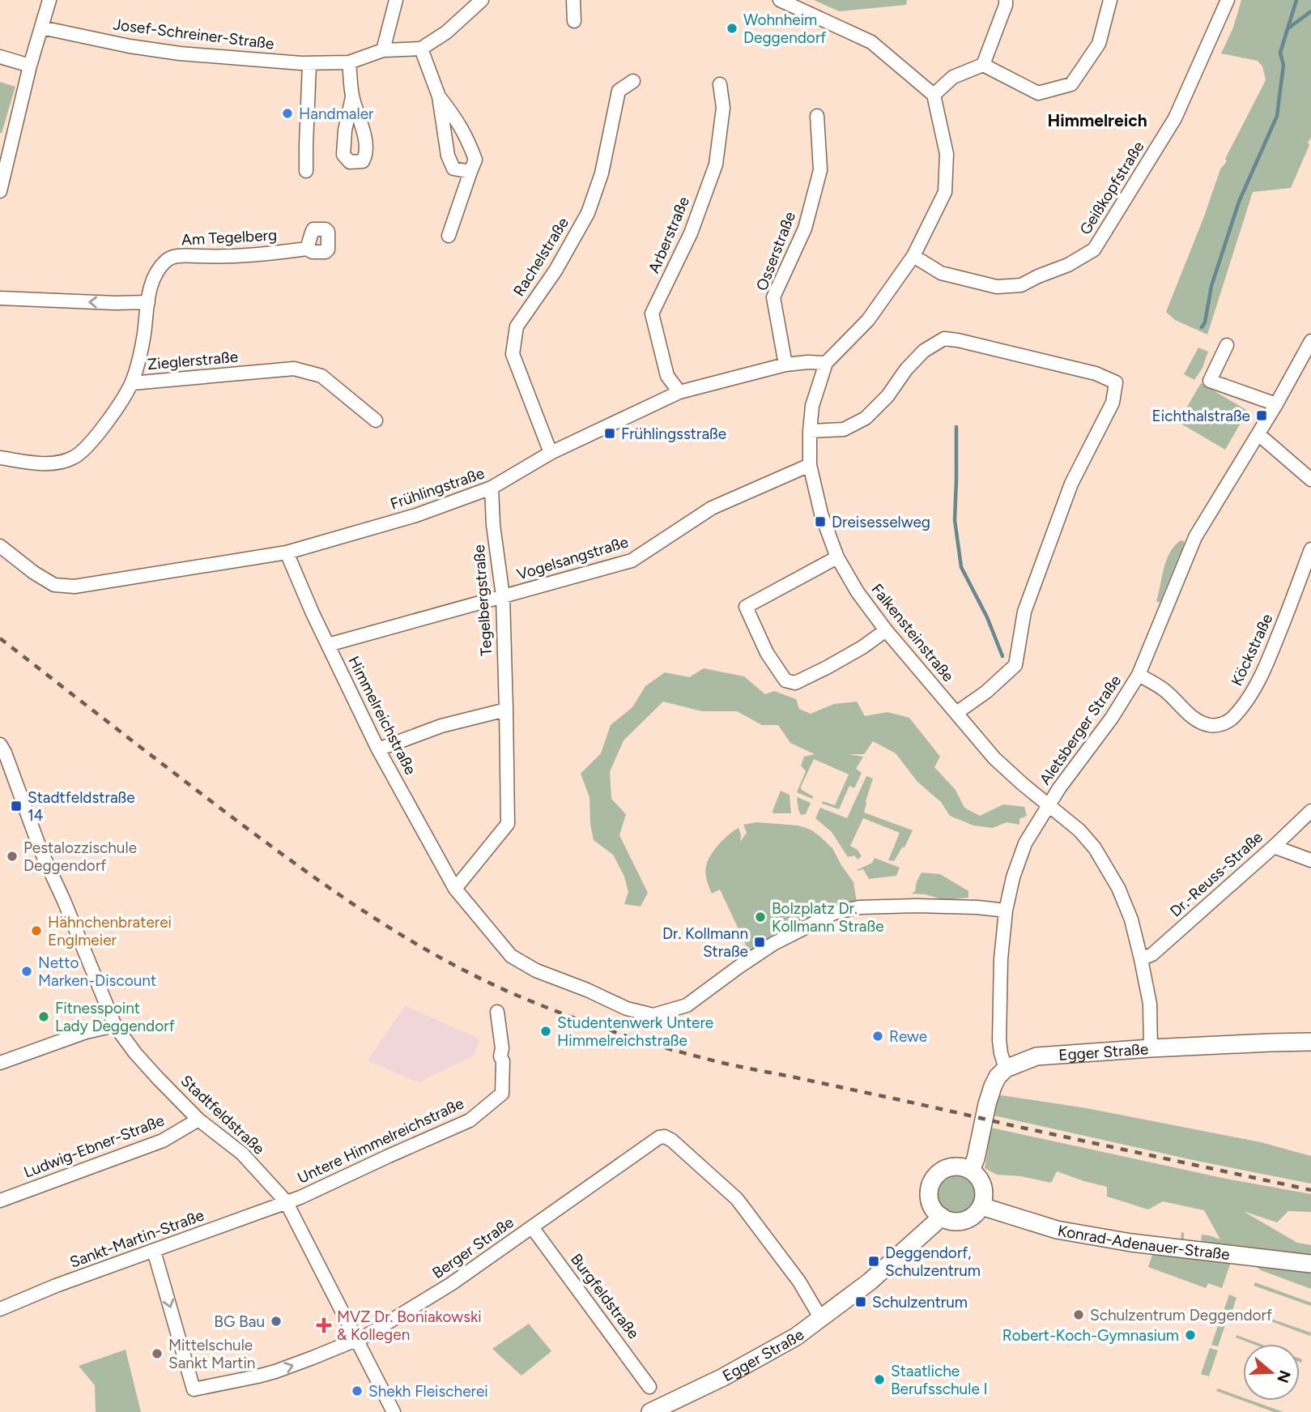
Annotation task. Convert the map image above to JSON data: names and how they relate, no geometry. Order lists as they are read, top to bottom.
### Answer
{
  "streets": {
    "street": [
      "Josef-Schreiner-Straße",
      "Geißkopfstraße",
      "Arberstraße",
      "Am Tegelberg",
      "Osserstraße",
      "Rachelstraße",
      "Zieglerstraße",
      "Frühlingstraße",
      "Vogelsangstraße",
      "Tegelbergstraße",
      "Falkensteinstraße",
      "Köckstraße",
      "Himmelreichstraße",
      "Aletsberger Straße",
      "Dr.-Reuss-Straße",
      "Egger Straße",
      "Stadtfeldstraße",
      "Untere Himmelreichstraße",
      "Ludwig-Ebner-Straße",
      "Sankt-Martin-Straße",
      "Konrad-Adenauer-Straße",
      "Berger Straße",
      "Burgfeldstraße"
    ]
  },
  "crossings": [
    ["Geißkopfstraße", "Falkensteinstraße"],
    ["Arberstraße", "Frühlingstraße"],
    ["Am Tegelberg", "Zieglerstraße"],
    ["Osserstraße", "Frühlingstraße"],
    ["Rachelstraße", "Frühlingstraße"],
    ["Frühlingstraße", "Tegelbergstraße"],
    ["Frühlingstraße", "Falkensteinstraße"],
    ["Frühlingstraße", "Himmelreichstraße"],
    ["Vogelsangstraße", "Tegelbergstraße"],
    ["Vogelsangstraße", "Falkensteinstraße"],
    ["Vogelsangstraße", "Himmelreichstraße"],
    ["Tegelbergstraße", "Himmelreichstraße"],
    ["Falkensteinstraße", "Aletsberger Straße"],
    ["Falkensteinstraße", "Dr.-Reuss-Straße"],
    ["Falkensteinstraße", "Egger Straße"],
    ["Köckstraße", "Aletsberger Straße"],
    ["Himmelreichstraße", "Aletsberger Straße"],
    ["Aletsberger Straße", "Egger Straße"],
    ["Egger Straße", "Konrad-Adenauer-Straße"],
    ["Egger Straße", "Berger Straße"],
    ["Stadtfeldstraße", "Untere Himmelreichstraße"],
    ["Stadtfeldstraße", "Ludwig-Ebner-Straße"],
    ["Stadtfeldstraße", "Sankt-Martin-Straße"],
    ["Stadtfeldstraße", "Berger Straße"],
    ["Untere Himmelreichstraße", "Sankt-Martin-Straße"],
    ["Sankt-Martin-Straße", "Berger Straße"],
    ["Berger Straße", "Burgfeldstraße"]
  ],
  "districts": ["Himmelreich"],
  "places": {
    "other": [
      "Wohnheim Deggendorf",
      "Handmaler",
      "Pestalozzischule Deggendorf",
      "Bolzplatz Dr. Kollmann Straße",
      "Hähnchenbraterei Englmeier",
      "Netto Marken-Discount",
      "Fitnesspoint Lady Deggendorf",
      "Studentenwerk Untere Himmelreichstraße",
      "Rewe",
      "Schulzentrum Deggendorf",
      "BG Bau",
      "Robert-Koch-Gymnasium",
      "Mittelschule Sankt Martin",
      "Staatliche Berufsschule I",
      "Shekh Fleischerei"
    ],
    "transit": [
      "Eichthalstraße",
      "Frühlingsstraße",
      "Dreisesselweg",
      "Stadtfeldstraße 14",
      "Dr. Kollmann Straße",
      "Deggendorf, Schulzentrum",
      "Schulzentrum"
    ],
    "health": ["MVZ Dr. Boniakowski & Kollegen"]
  },
  "north": "right"
}
